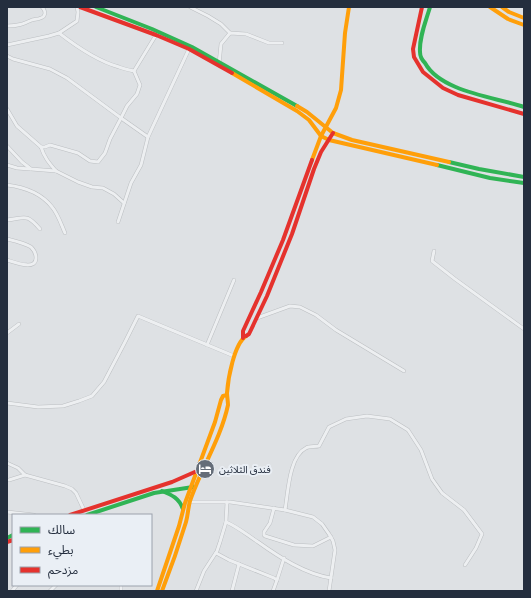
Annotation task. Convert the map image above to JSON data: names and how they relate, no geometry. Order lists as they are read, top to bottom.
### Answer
{
  "places": {
    "hotel": ["فندق الثلاثين"]
  },
  "legend": ["سالك", "بطيء", "مزدحم"]
}
